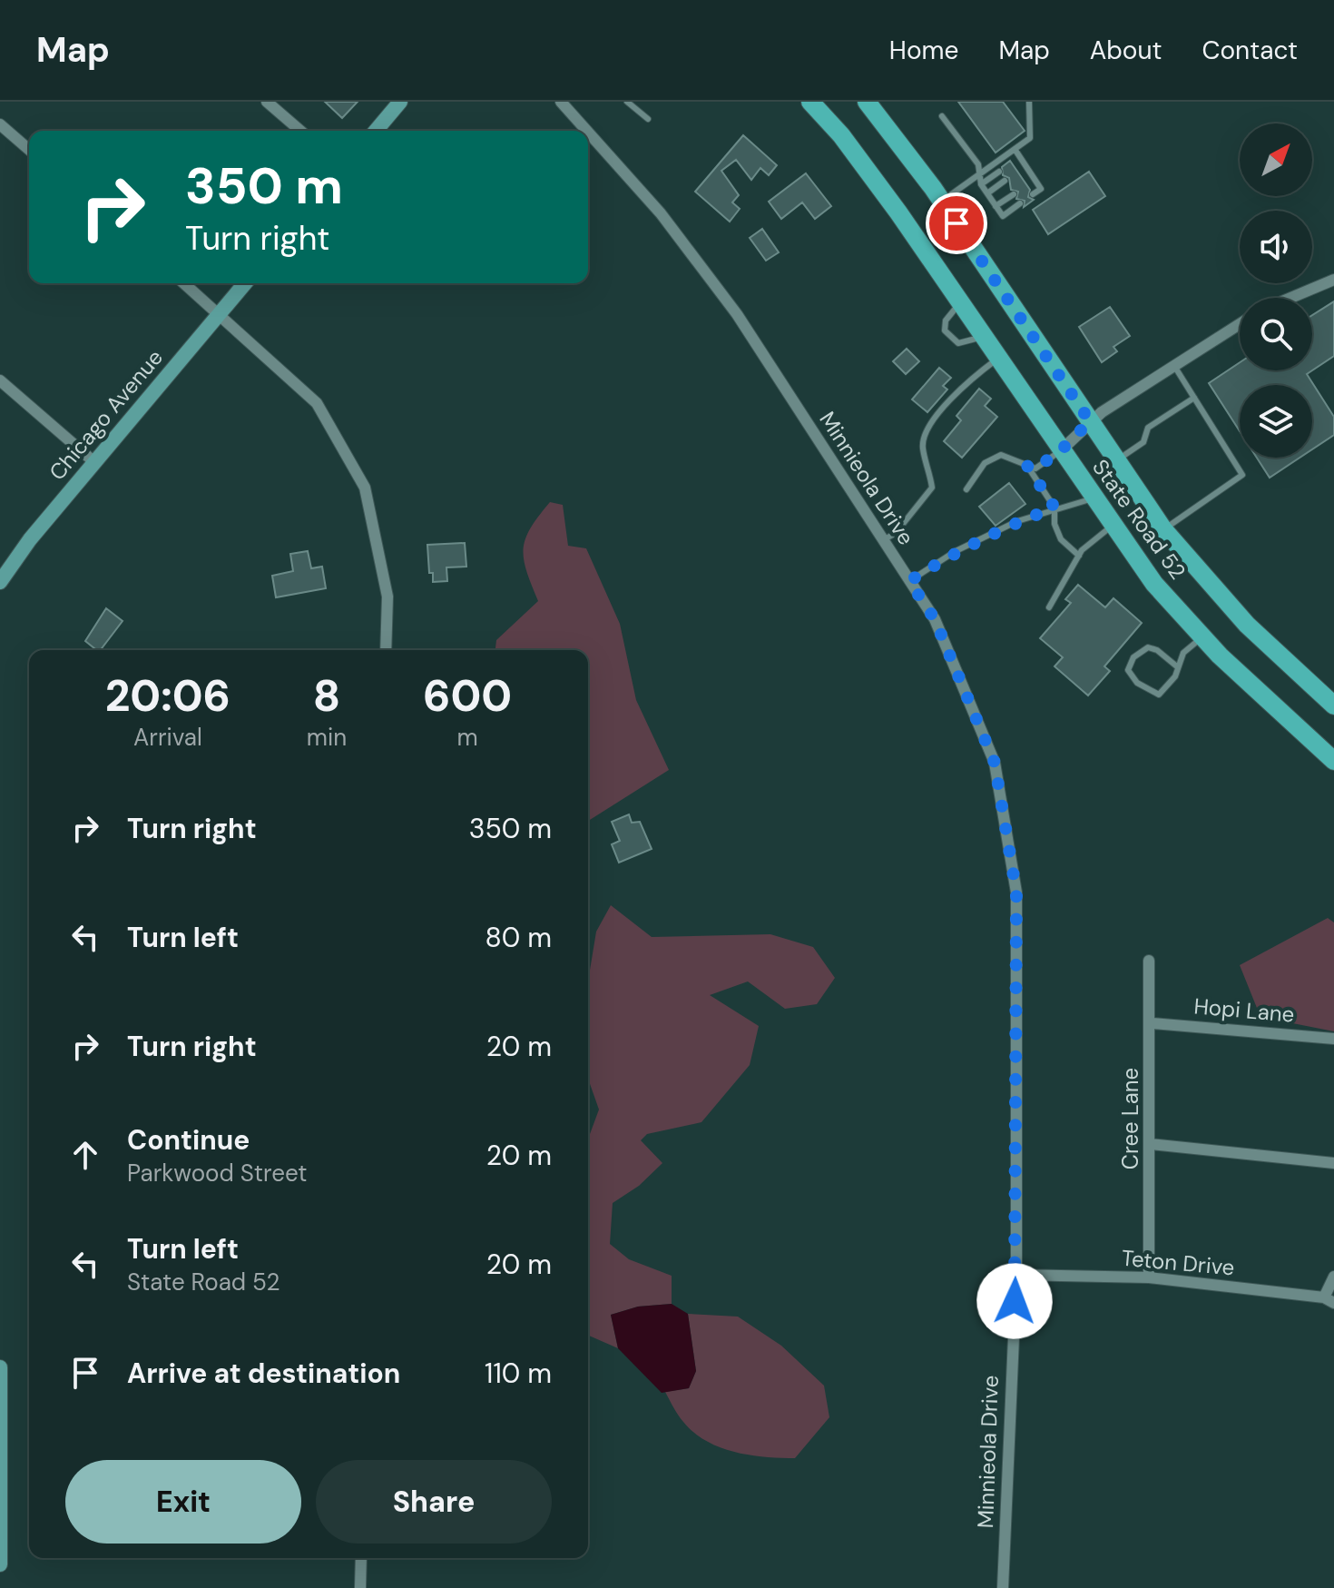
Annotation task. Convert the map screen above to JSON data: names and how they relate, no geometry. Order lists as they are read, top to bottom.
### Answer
{
  "streets": {
    "main road": ["State Road 52"],
    "street": [
      "Chicago Avenue",
      "Minnieola Drive",
      "Hopi Lane",
      "Cree Lane",
      "Teton Drive"
    ]
  },
  "crossings": [
    ["Minnieola Drive", "Teton Drive"],
    ["Hopi Lane", "Cree Lane"],
    ["Cree Lane", "Teton Drive"]
  ],
  "north": "top right",
  "page": {
    "header": "Map",
    "nav": [
      "Home",
      "Map",
      "About",
      "Contact"
    ],
    "turn": ["350 m", "Turn right"],
    "eta": [
      "20:06",
      "Arrival",
      "8",
      "min",
      "600",
      "m"
    ],
    "list": [
      {
        "name": "Turn right",
        "value": "350 m"
      },
      {
        "name": "Turn left",
        "value": "80 m"
      },
      {
        "name": "Turn right",
        "value": "20 m"
      },
      {
        "name": "Continue",
        "note": "Parkwood Street",
        "value": "20 m"
      },
      {
        "name": "Turn left",
        "note": "State Road 52",
        "value": "20 m"
      },
      {
        "name": "Arrive at destination",
        "value": "110 m"
      }
    ],
    "buttons": ["Exit", "Share"]
  }
}
